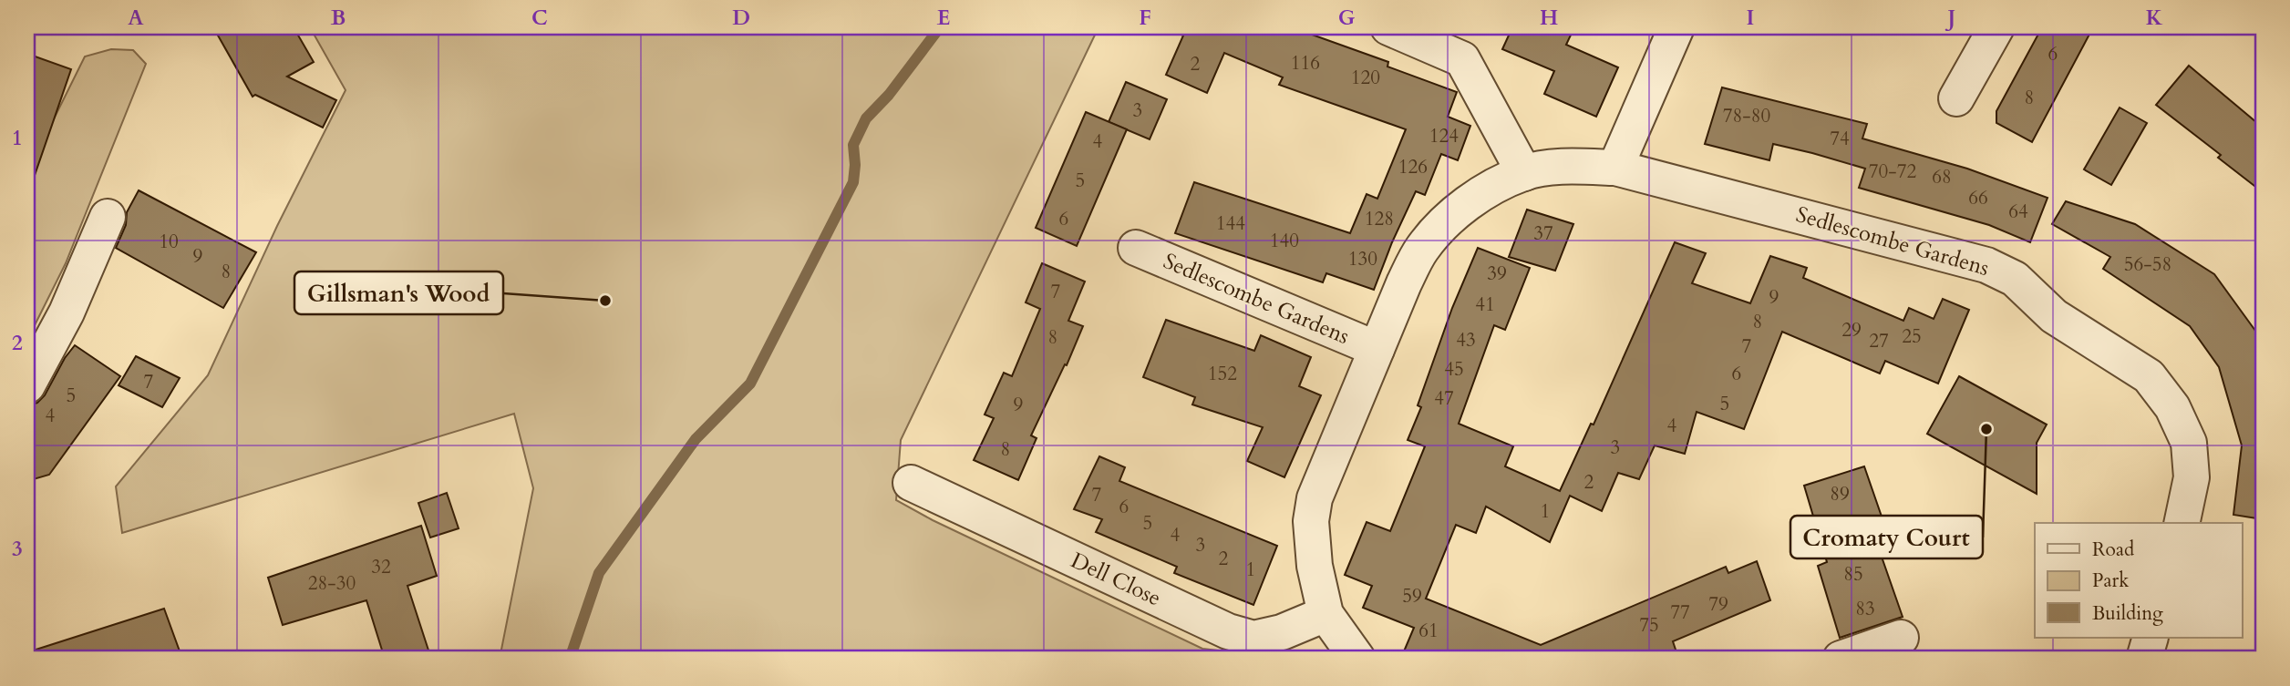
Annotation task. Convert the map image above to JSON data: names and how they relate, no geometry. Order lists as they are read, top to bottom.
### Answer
{
  "streets": {
    "street": ["Sedlescombe Gardens", "Dell Close"]
  },
  "crossings": [
    ["Sedlescombe Gardens", "Dell Close"]
  ],
  "places": ["Gillsman's Wood", "Cromaty Court"],
  "house_numbers": [
    "6",
    "116",
    "2",
    "120",
    "8",
    "3",
    "78-80",
    "124",
    "74",
    "4",
    "126",
    "70-72",
    "68",
    "5",
    "66",
    "64",
    "6",
    "128",
    "144",
    "37",
    "140",
    "10",
    "9",
    "130",
    "56-58",
    "8",
    "39",
    "7",
    "9",
    "41",
    "8",
    "29",
    "25",
    "8",
    "43",
    "27",
    "7",
    "45",
    "152",
    "6",
    "7",
    "5",
    "47",
    "5",
    "9",
    "4",
    "4",
    "3",
    "8",
    "2",
    "89",
    "7",
    "6",
    "1",
    "5",
    "4",
    "3",
    "2",
    "32",
    "1",
    "85",
    "28-30",
    "59",
    "79",
    "83",
    "77",
    "75",
    "61"
  ],
  "legend": ["Road", "Park", "Building"],
  "grid": {
    "columns": [
      "A",
      "B",
      "C",
      "D",
      "E",
      "F",
      "G",
      "H",
      "I",
      "J",
      "K"
    ],
    "rows": ["1", "2", "3"]
  }
}
